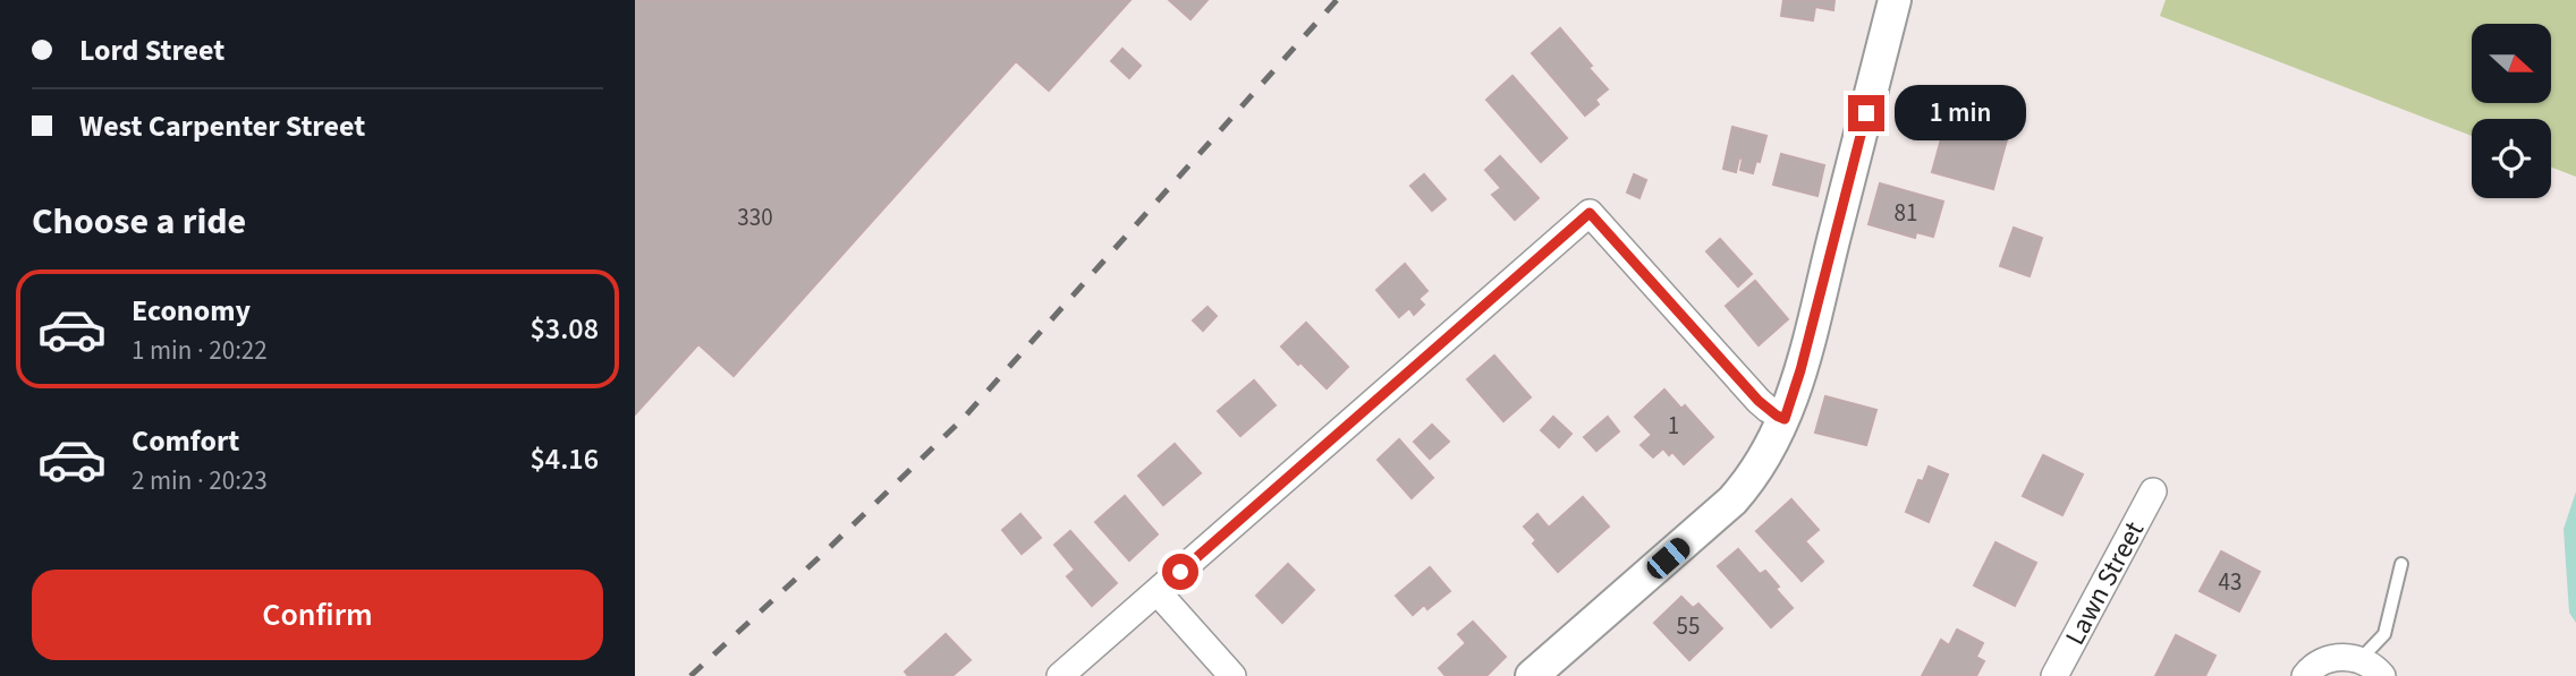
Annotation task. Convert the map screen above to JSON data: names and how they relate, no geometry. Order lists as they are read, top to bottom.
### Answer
{
  "streets": {
    "street": ["Lawn Street"]
  },
  "house_numbers": [
    "81",
    "330",
    "1",
    "43",
    "55"
  ],
  "north": "right",
  "page": {
    "banner": ["Lord Street", "West Carpenter Street"],
    "bubble": "1 min",
    "heading": "Choose a ride",
    "list": [
      {
        "name": "Economy",
        "note": "1 min · 20:22",
        "value": "$3.08"
      },
      {
        "name": "Comfort",
        "note": "2 min · 20:23",
        "value": "$4.16"
      }
    ],
    "buttons": "Confirm"
  }
}
